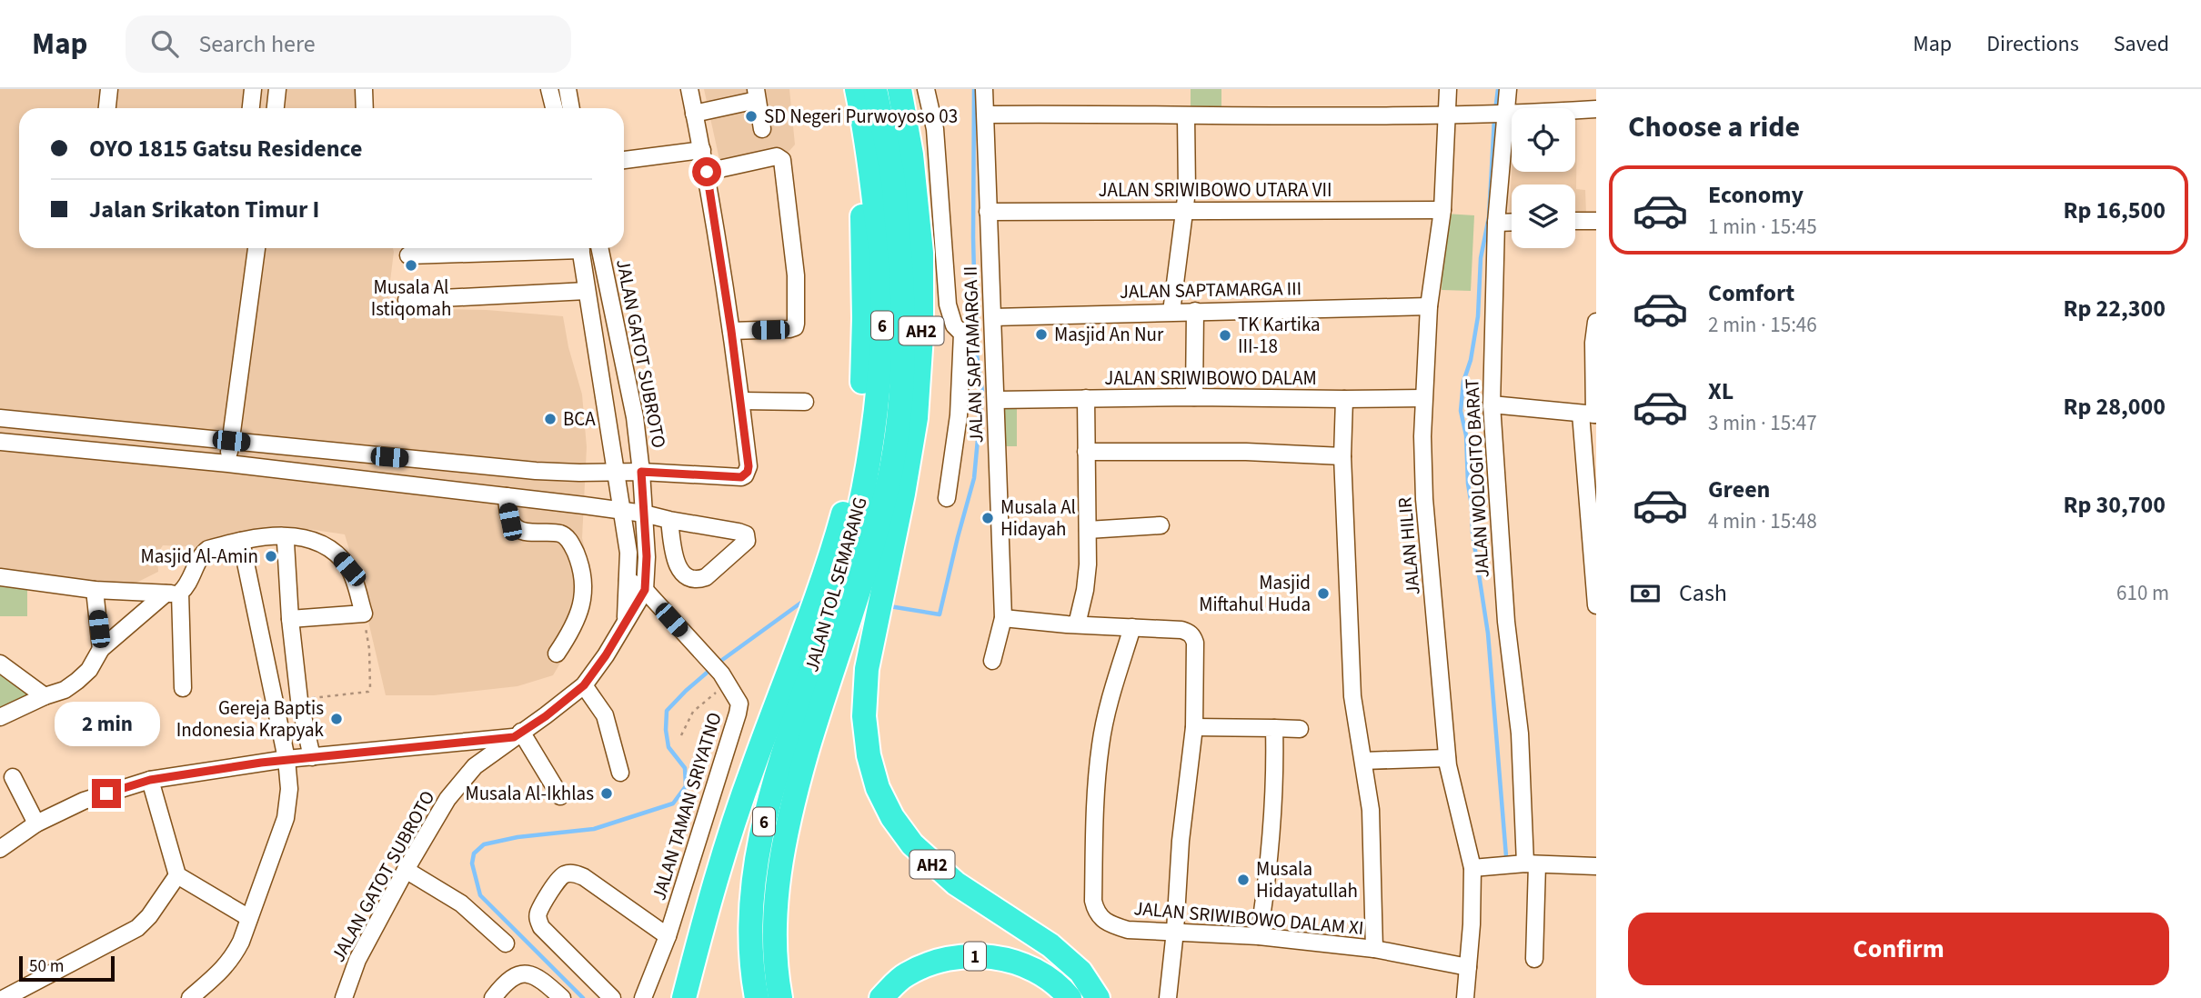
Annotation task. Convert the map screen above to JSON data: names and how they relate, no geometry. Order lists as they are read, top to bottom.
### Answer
{
  "streets": {
    "highway": [
      "6",
      "AH2",
      "JALAN TOL SEMARANG",
      "1"
    ],
    "street": [
      "JALAN SRIWIBOWO UTARA VII",
      "JALAN SAPTAMARGA III",
      "JALAN GATOT SUBROTO",
      "JALAN SAPTAMARGA II",
      "JALAN SRIWIBOWO DALAM",
      "JALAN WOLOGITO BARAT",
      "JALAN HILIR",
      "JALAN TAMAN SRIYATNO",
      "JALAN SRIWIBOWO DALAM XI"
    ]
  },
  "crossings": [
    ["JALAN SRIWIBOWO UTARA VII", "JALAN SAPTAMARGA II"],
    ["JALAN SRIWIBOWO UTARA VII", "JALAN HILIR"],
    ["JALAN SAPTAMARGA III", "JALAN SAPTAMARGA II"],
    ["JALAN SAPTAMARGA III", "JALAN HILIR"],
    ["AH2", "JALAN TOL SEMARANG"],
    ["JALAN GATOT SUBROTO", "JALAN TAMAN SRIYATNO"],
    ["JALAN SAPTAMARGA II", "JALAN SRIWIBOWO DALAM"],
    ["JALAN SRIWIBOWO DALAM", "JALAN HILIR"],
    ["JALAN HILIR", "JALAN SRIWIBOWO DALAM XI"]
  ],
  "places": [
    "SD Negeri Purwoyoso 03",
    "Musala Al Istiqomah",
    "Masjid An Nur",
    "TK Kartika III-18",
    "BCA",
    "Musala Al Hidayah",
    "Masjid Al-Amin",
    "Masjid Miftahul Huda",
    "Gereja Baptis Indonesia Krapyak",
    "Musala Al-Ikhlas",
    "Musala Hidayatullah"
  ],
  "scale_bar": "50 m",
  "page": {
    "header": "Map",
    "search": "Search here",
    "nav": ["Map", "Directions", "Saved"],
    "heading": "Choose a ride",
    "banner": ["OYO 1815 Gatsu Residence", "Jalan Srikaton Timur I"],
    "list": [
      {
        "name": "Economy",
        "note": "1 min · 15:45",
        "value": "Rp 16,500"
      },
      {
        "name": "Comfort",
        "note": "2 min · 15:46",
        "value": "Rp 22,300"
      },
      {
        "name": "XL",
        "note": "3 min · 15:47",
        "value": "Rp 28,000"
      },
      {
        "name": "Green",
        "note": "4 min · 15:48",
        "value": "Rp 30,700"
      }
    ],
    "pay": ["Cash", "610 m"],
    "bubble": "2 min",
    "buttons": "Confirm",
    "scale": "50 m"
  }
}
